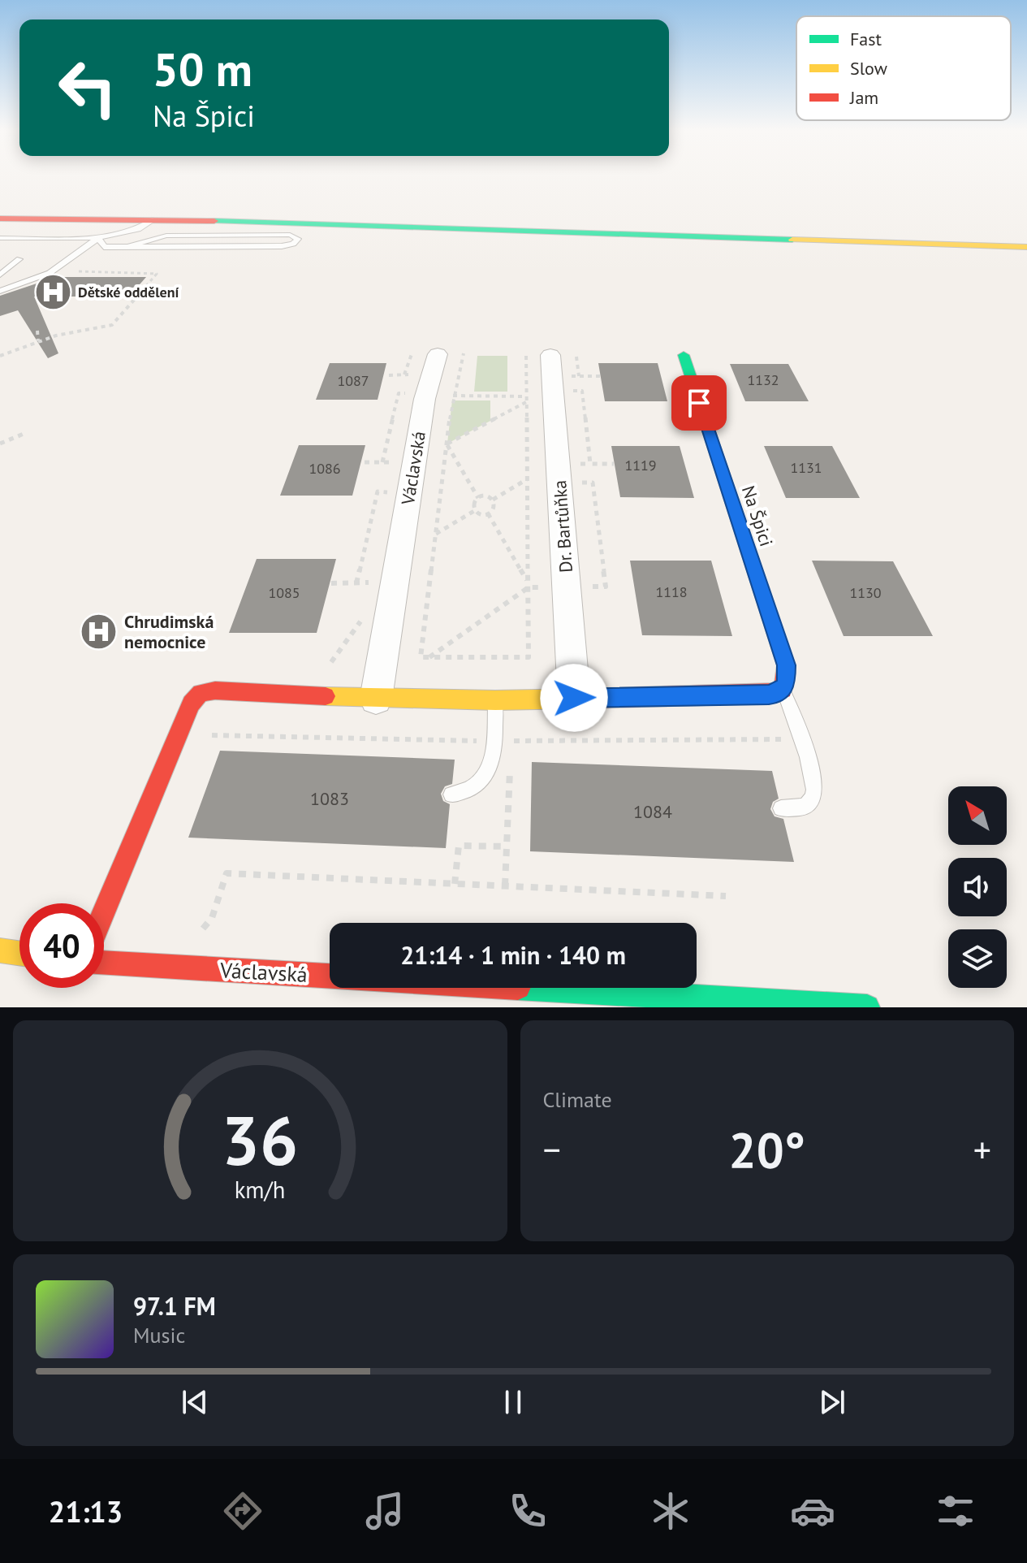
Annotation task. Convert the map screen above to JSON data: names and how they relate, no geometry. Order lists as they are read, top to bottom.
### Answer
{
  "streets": {
    "street": ["Václavská", "Na Špici", "Dr. Bartůňka"]
  },
  "places": {
    "hospital": ["Dětské oddělení", "Chrudimská nemocnice"]
  },
  "house_numbers": [
    "1132",
    "1087",
    "1119",
    "1131",
    "1086",
    "1118",
    "1085",
    "1130",
    "1083",
    "1084"
  ],
  "legend": ["Fast", "Slow", "Jam"],
  "north": "top left",
  "page": {
    "turn": ["50 m", "Na Špici"],
    "limit": "40",
    "trip": "21:14 · 1 min · 140 m",
    "tile": "Climate",
    "heat": ["−", "20°", "+"],
    "song": ["97.1 FM", "Music"],
    "tabs": "21:13",
    "gauge": ["36", "km/h"]
  }
}
